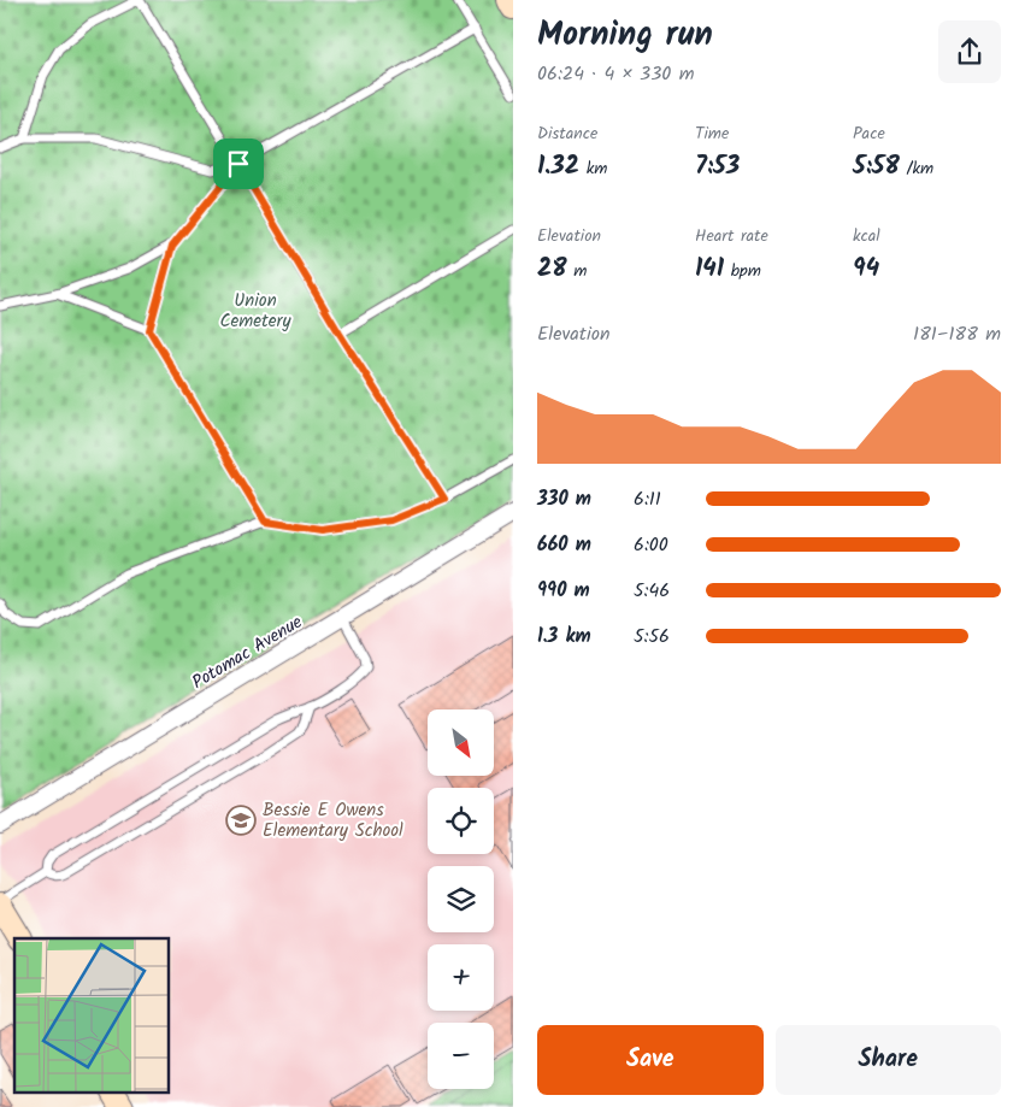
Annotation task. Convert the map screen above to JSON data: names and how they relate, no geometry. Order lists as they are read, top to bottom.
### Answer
{
  "streets": {
    "street": ["Potomac Avenue"]
  },
  "parks": ["Union Cemetery"],
  "places": {
    "school or university": ["Bessie E Owens Elementary School"]
  },
  "north": "bottom right",
  "page": {
    "heading": ["Morning run", "06:24 · 4 × 330 m"],
    "stats": [
      ["Distance", "1.32 km"],
      ["Time", "7:53"],
      ["Pace", "5:58 /km"],
      ["Elevation", "28 m"],
      ["Heart rate", "141 bpm"],
      ["kcal", "94"]
    ],
    "chart": ["Elevation", "181–188 m"],
    "list": [
      {
        "name": "330 m",
        "note": "6:11"
      },
      {
        "name": "660 m",
        "note": "6:00"
      },
      {
        "name": "990 m",
        "note": "5:46"
      },
      {
        "name": "1.3 km",
        "note": "5:56"
      }
    ],
    "map_buttons": ["+", "−"],
    "buttons": ["Save", "Share"]
  }
}
